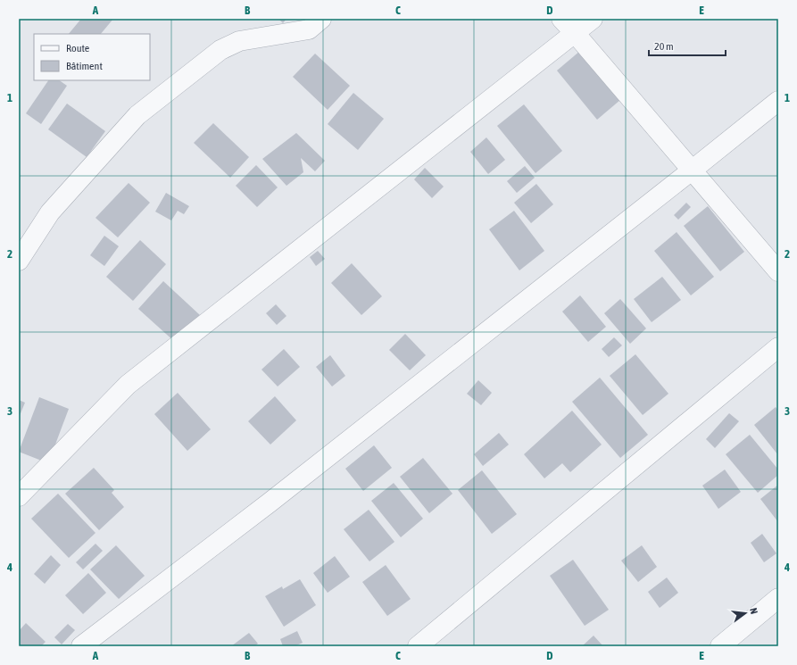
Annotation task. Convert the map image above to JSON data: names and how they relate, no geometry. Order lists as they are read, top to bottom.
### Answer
{
  "legend": ["Route", "Bâtiment"],
  "scale_bar": "20 m",
  "north": "right",
  "grid": {
    "columns": [
      "A",
      "B",
      "C",
      "D",
      "E"
    ],
    "rows": [
      "1",
      "2",
      "3",
      "4"
    ]
  }
}
